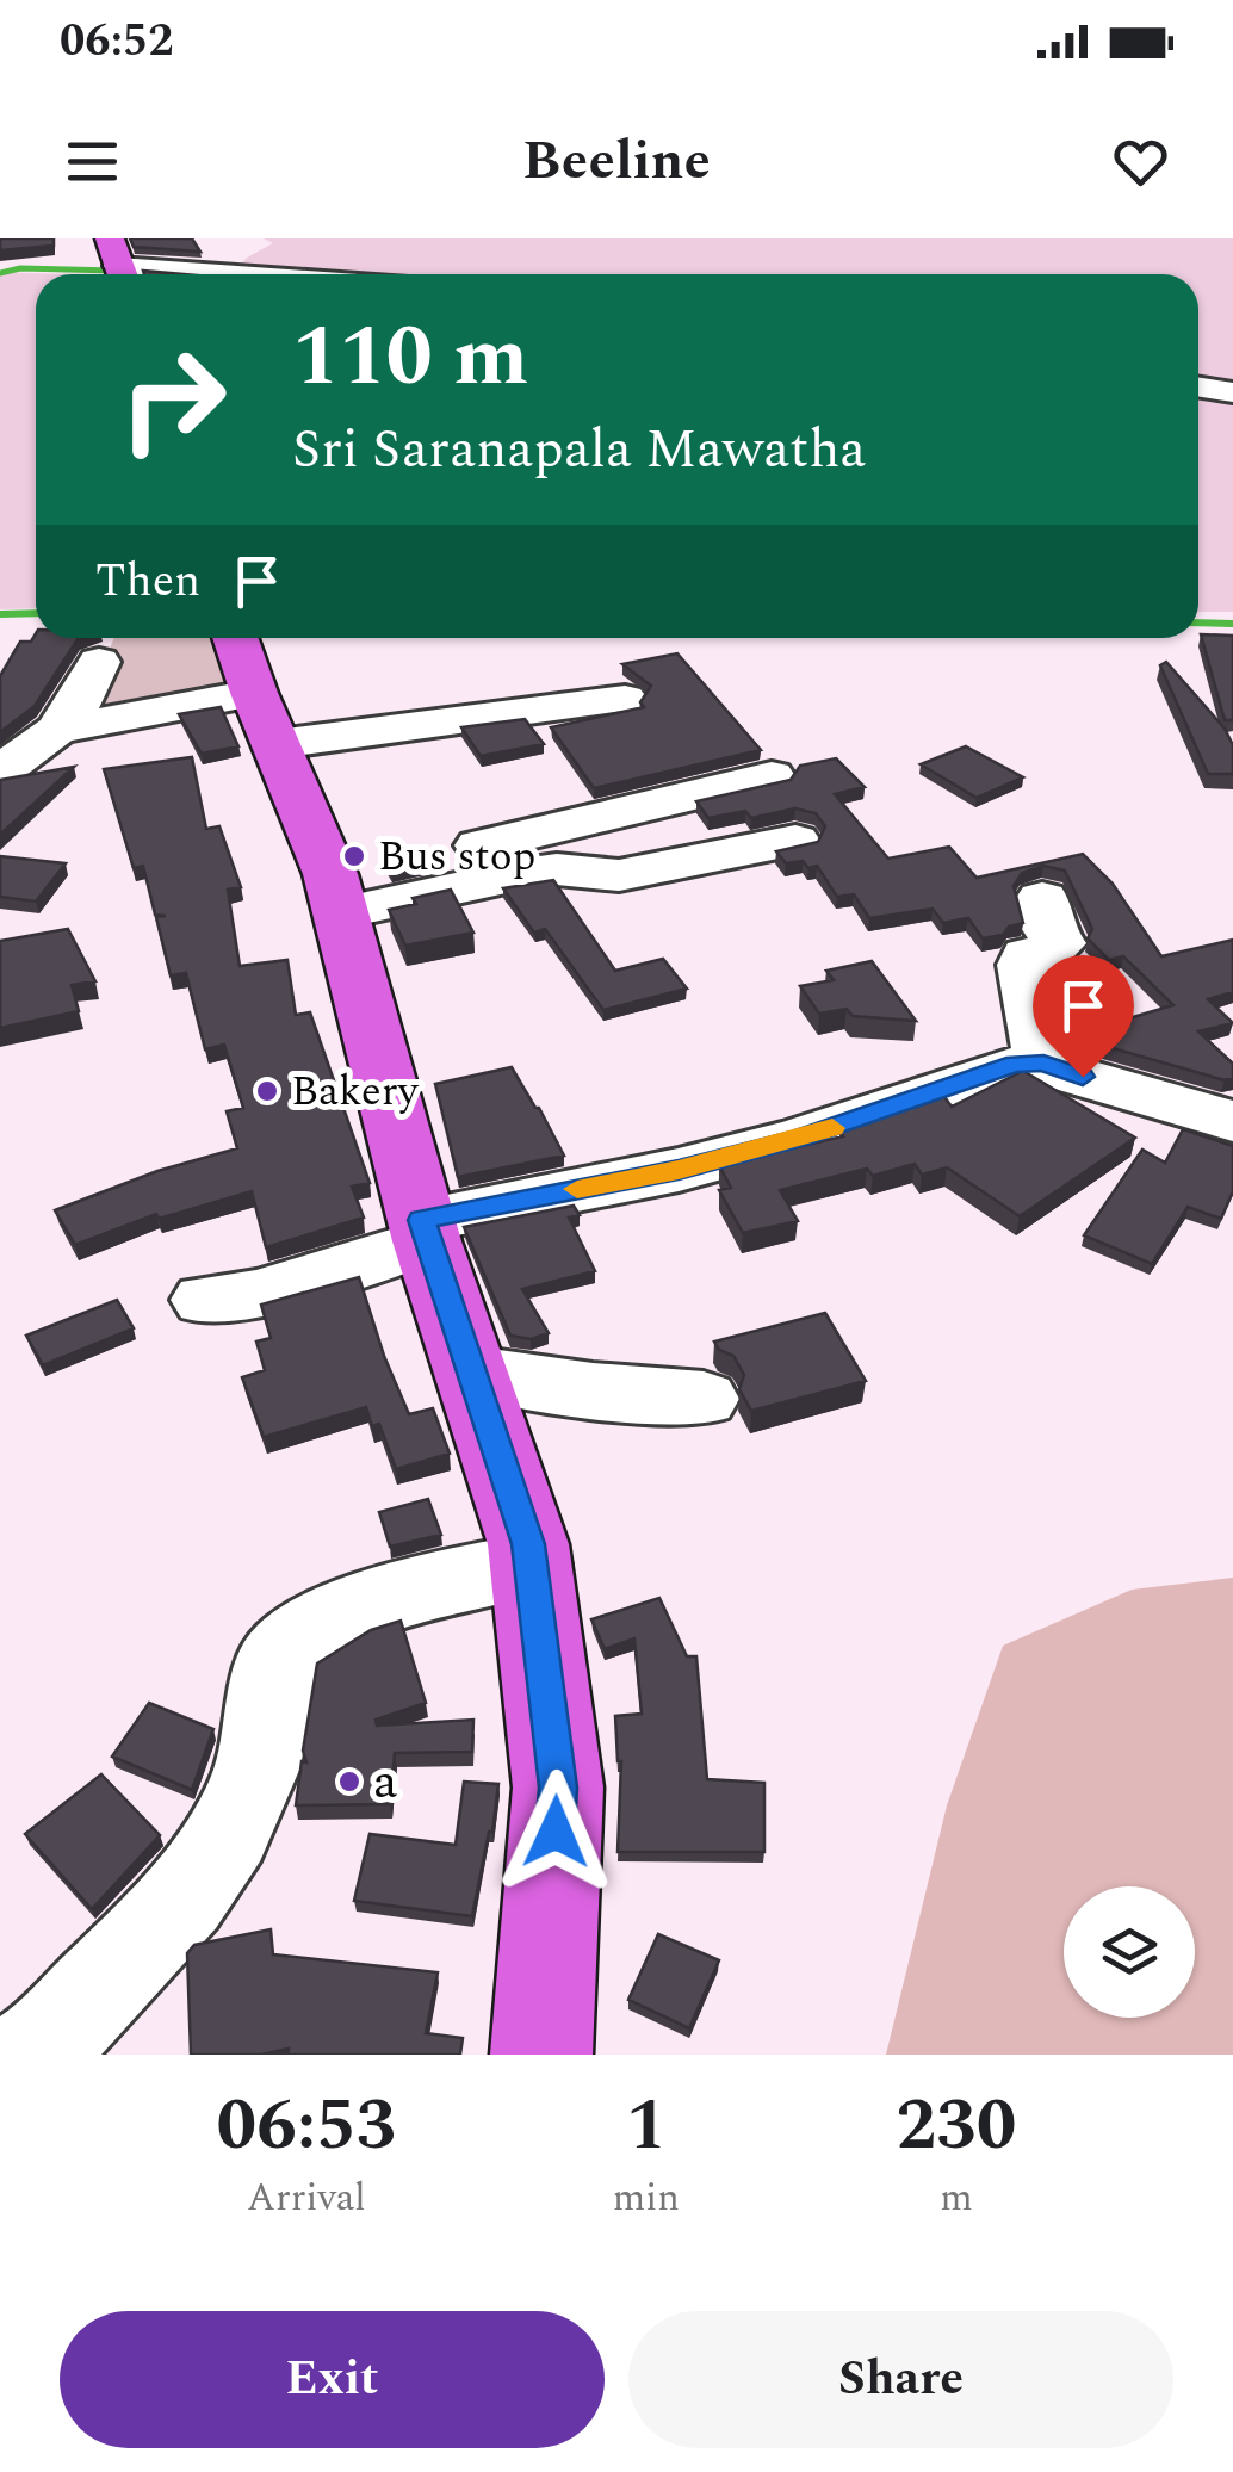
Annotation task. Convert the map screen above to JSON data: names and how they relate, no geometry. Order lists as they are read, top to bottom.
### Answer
{
  "places": ["Bus stop", "Bakery", "a"],
  "page": {
    "status": "06:52",
    "header": "Beeline",
    "turn": ["110 m", "Sri Saranapala Mawatha"],
    "then": "Then",
    "eta": [
      "06:53",
      "Arrival",
      "1",
      "min",
      "230",
      "m"
    ],
    "buttons": ["Exit", "Share"]
  }
}
